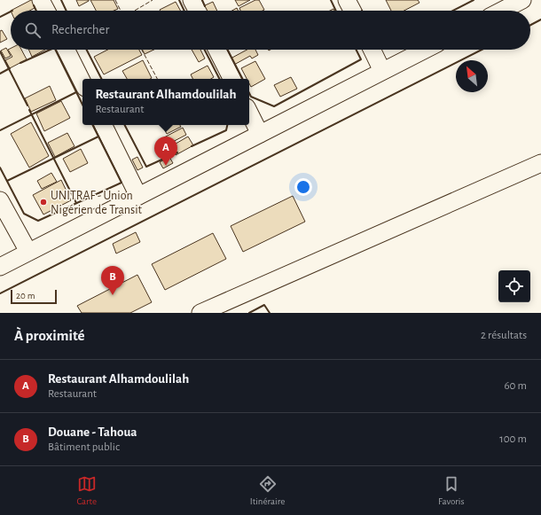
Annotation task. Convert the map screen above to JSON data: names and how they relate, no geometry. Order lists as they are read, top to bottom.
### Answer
{
  "places": ["UNITRAF - Union Nigérien de Transit"],
  "scale_bar": "20 m",
  "north": "top left",
  "page": {
    "search": "Rechercher",
    "popup": ["Restaurant Alhamdoulilah", "Restaurant"],
    "pins": ["A", "B"],
    "scale": "20 m",
    "heading": ["À proximité", "2 résultats"],
    "list": [
      {
        "mark": "A",
        "name": "Restaurant Alhamdoulilah",
        "note": "Restaurant",
        "value": "60 m"
      },
      {
        "mark": "B",
        "name": "Douane - Tahoua",
        "note": "Bâtiment public",
        "value": "100 m"
      }
    ],
    "nav": ["Carte", "Itinéraire", "Favoris"]
  }
}
